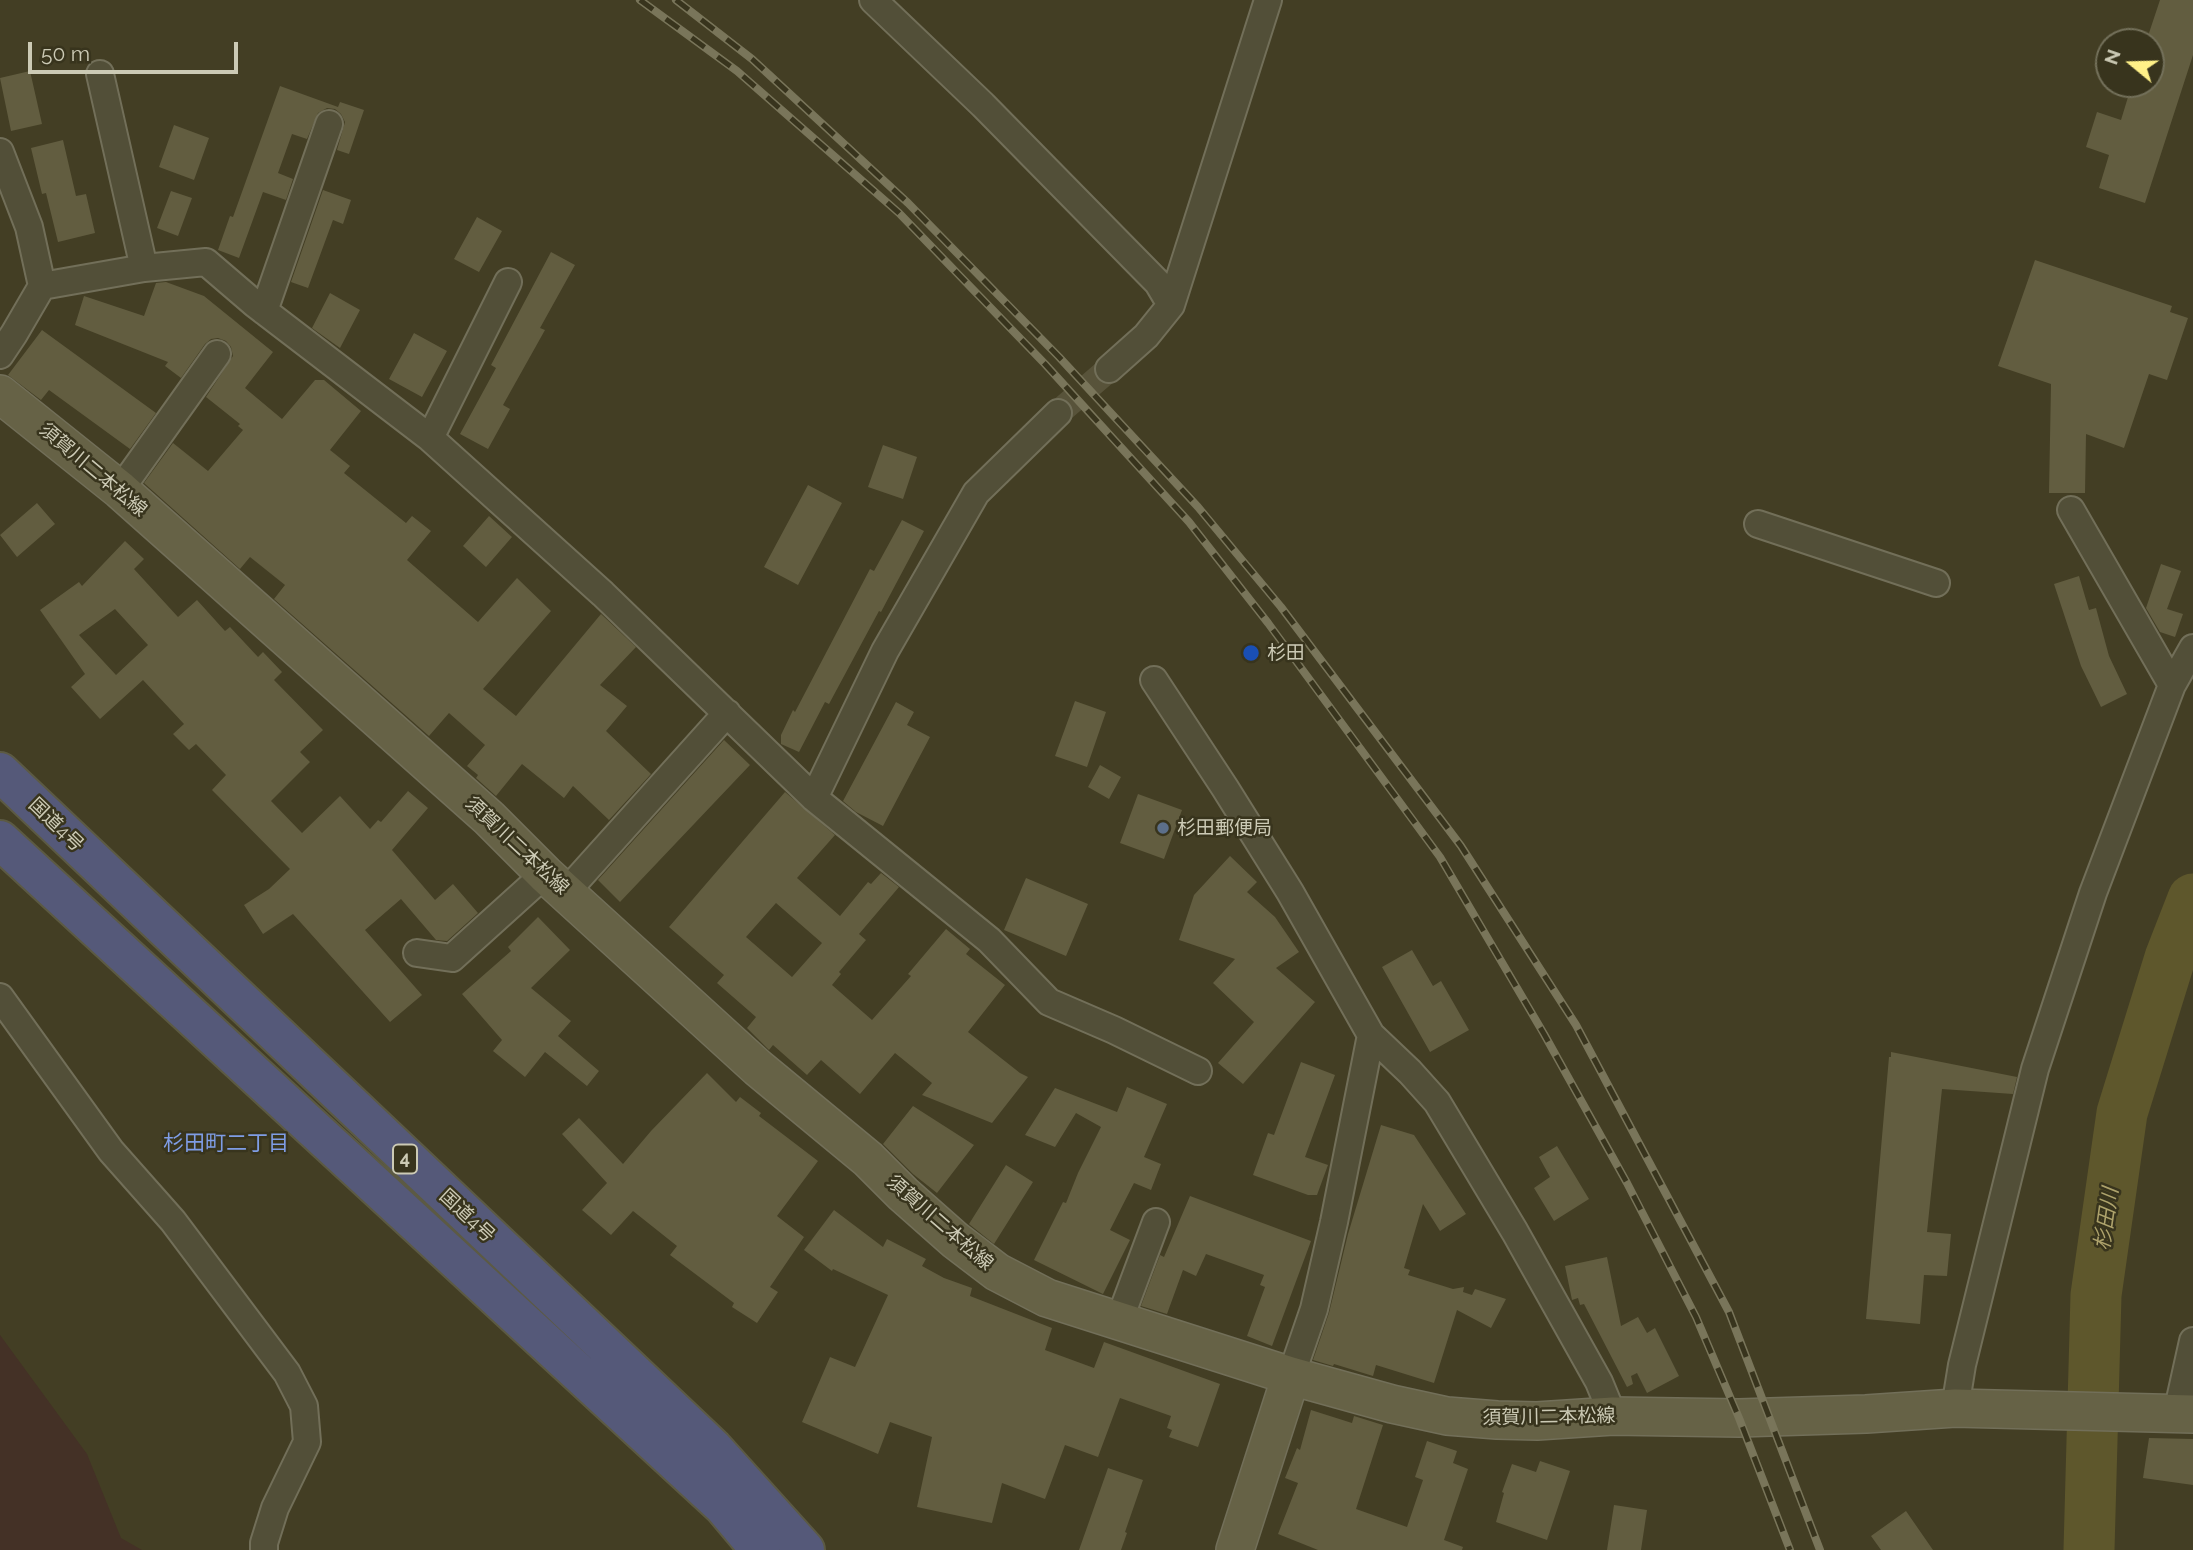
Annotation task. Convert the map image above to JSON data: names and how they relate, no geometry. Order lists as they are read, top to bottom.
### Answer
{
  "streets": {
    "highway": ["国道4号", "4"],
    "main road": ["須賀川二本松線"]
  },
  "districts": ["杉田町二丁目"],
  "water": ["杉田川"],
  "places": ["杉田", "杉田郵便局"],
  "scale_bar": "50 m",
  "north": "left"
}
